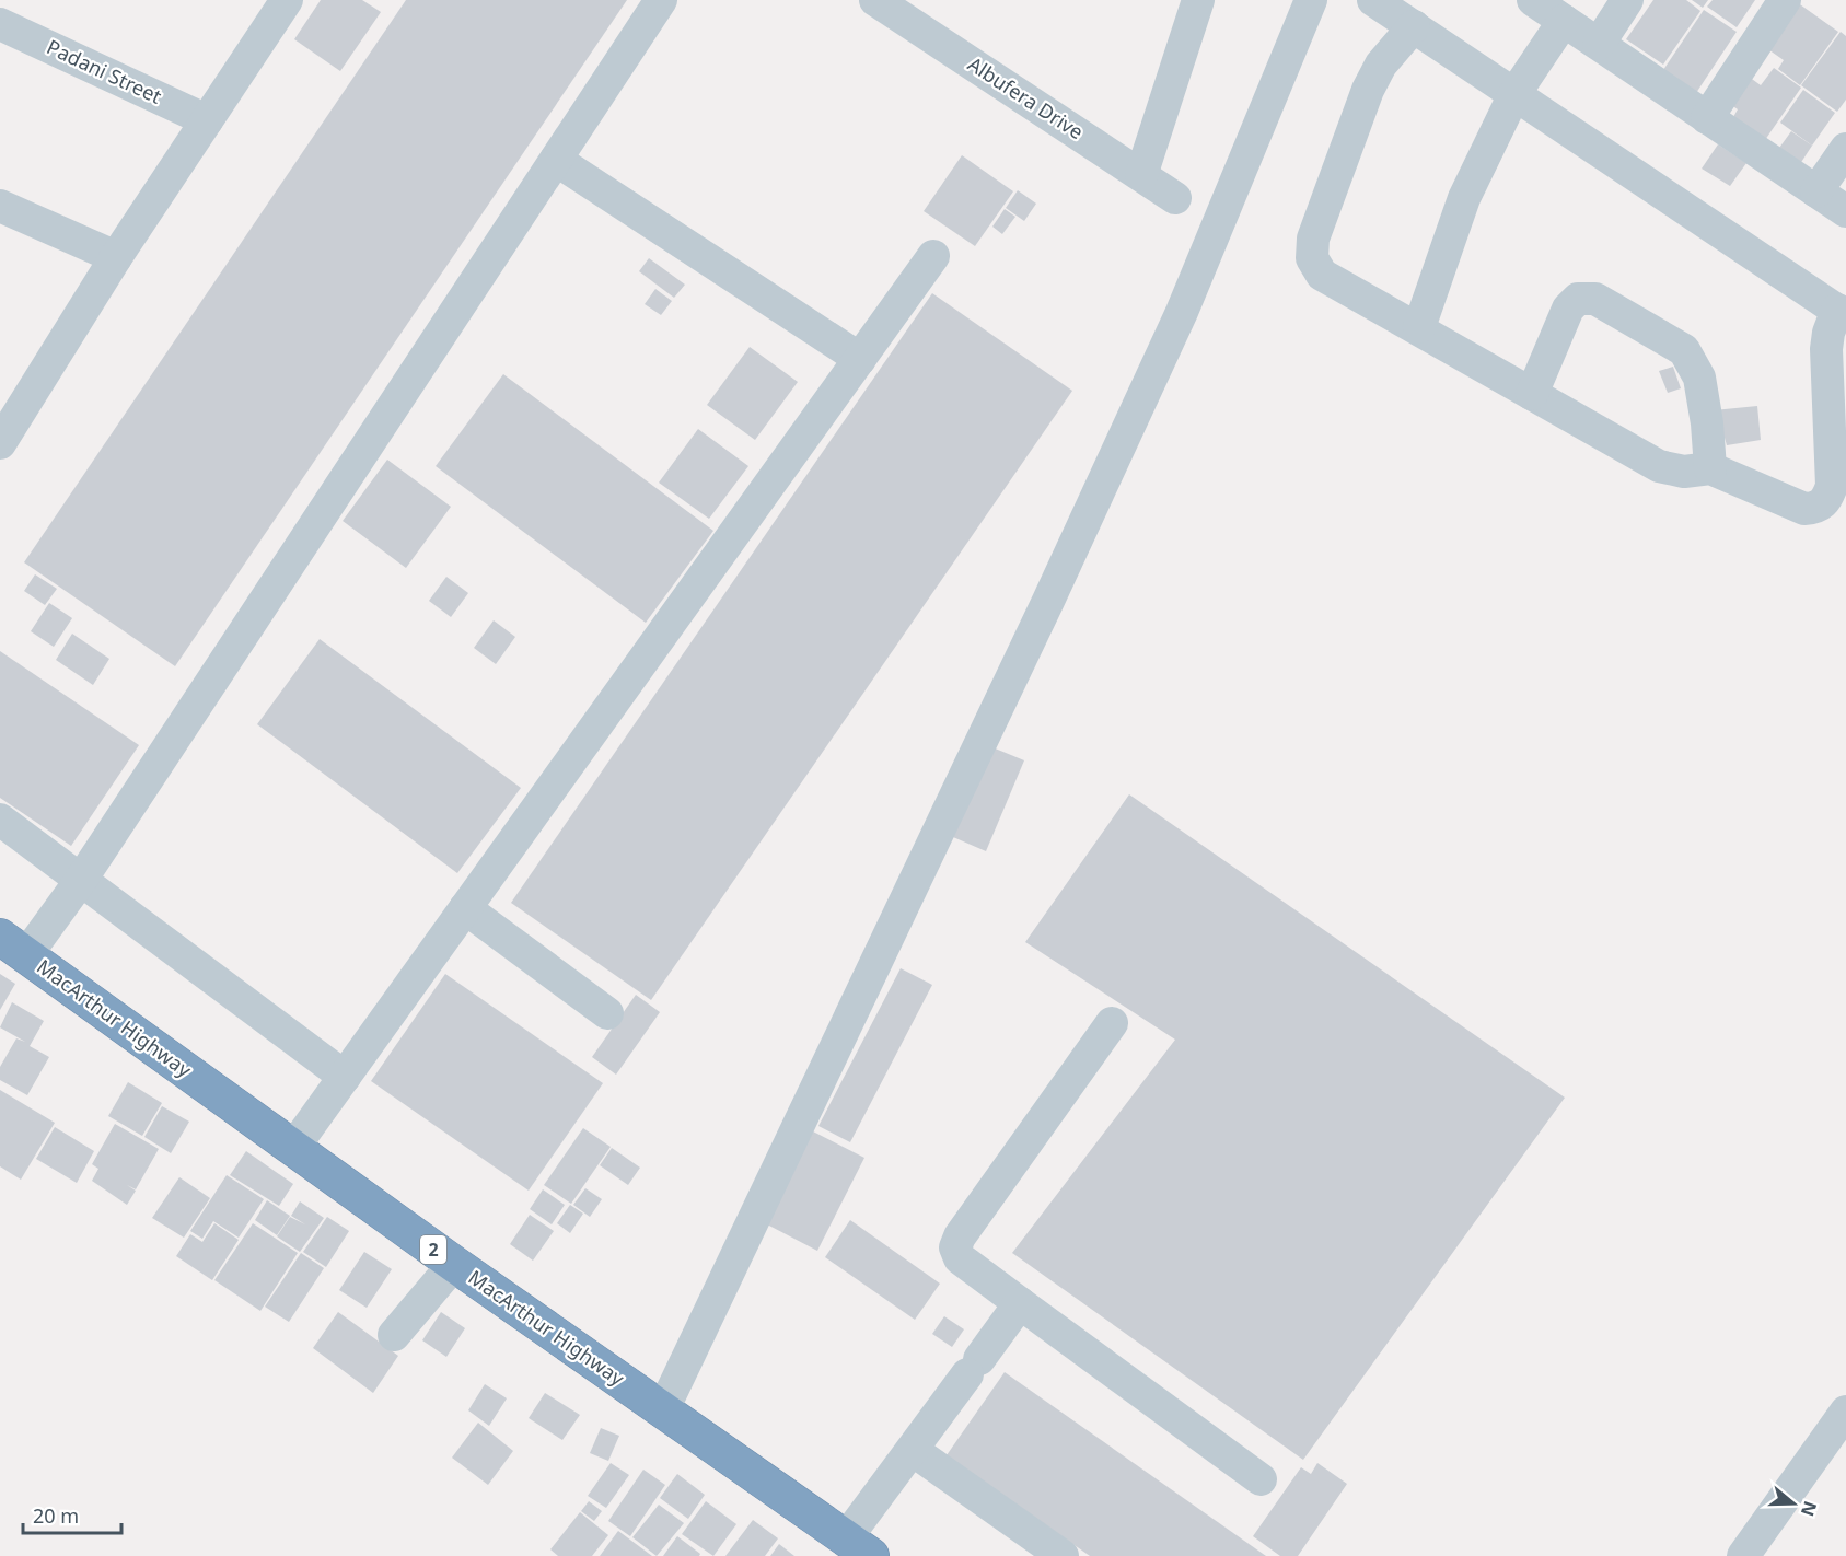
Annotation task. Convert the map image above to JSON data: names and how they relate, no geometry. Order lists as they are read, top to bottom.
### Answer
{
  "streets": {
    "highway": ["MacArthur Highway", "2"],
    "street": ["Padani Street", "Albufera Drive"]
  },
  "scale_bar": "20 m",
  "north": "right"
}
